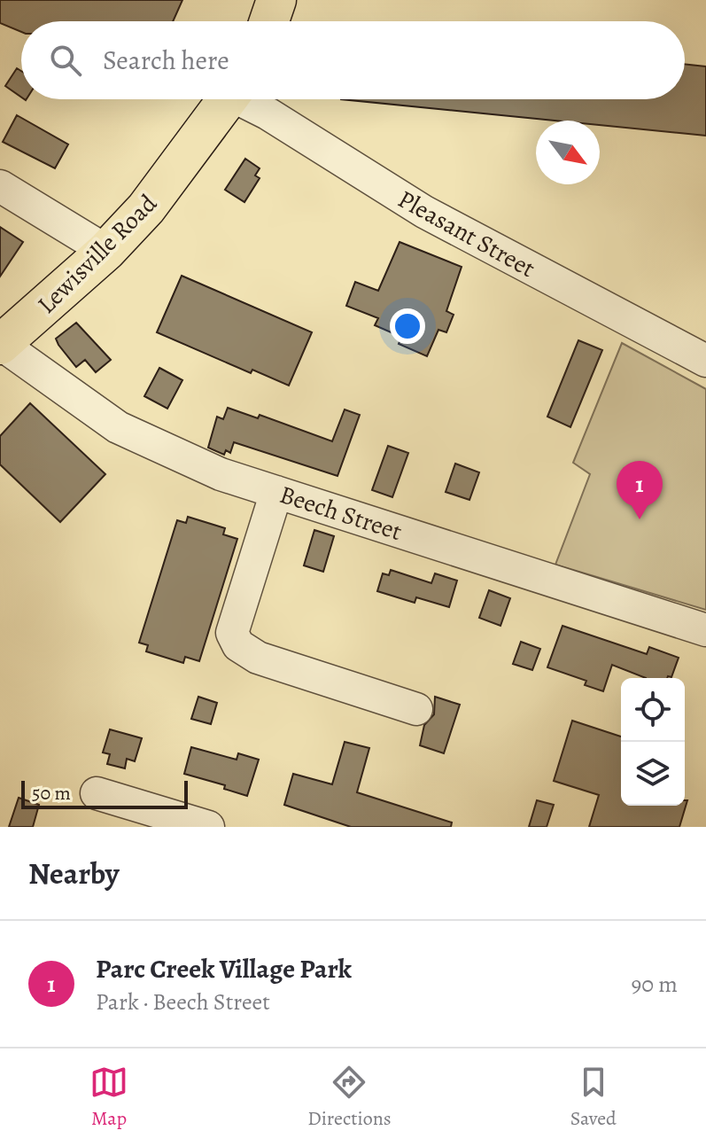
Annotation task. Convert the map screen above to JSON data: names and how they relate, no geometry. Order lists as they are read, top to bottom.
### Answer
{
  "streets": {
    "main road": ["Lewisville Road"],
    "street": ["Pleasant Street", "Beech Street"]
  },
  "crossings": [
    ["Lewisville Road", "Beech Street"]
  ],
  "scale_bar": "50 m",
  "north": "bottom right",
  "page": {
    "search": "Search here",
    "pins": "1",
    "scale": "50 m",
    "heading": "Nearby",
    "list": [
      {
        "mark": "1",
        "name": "Parc Creek Village Park",
        "note": "Park · Beech Street",
        "value": "90 m"
      }
    ],
    "nav": ["Map", "Directions", "Saved"]
  }
}
